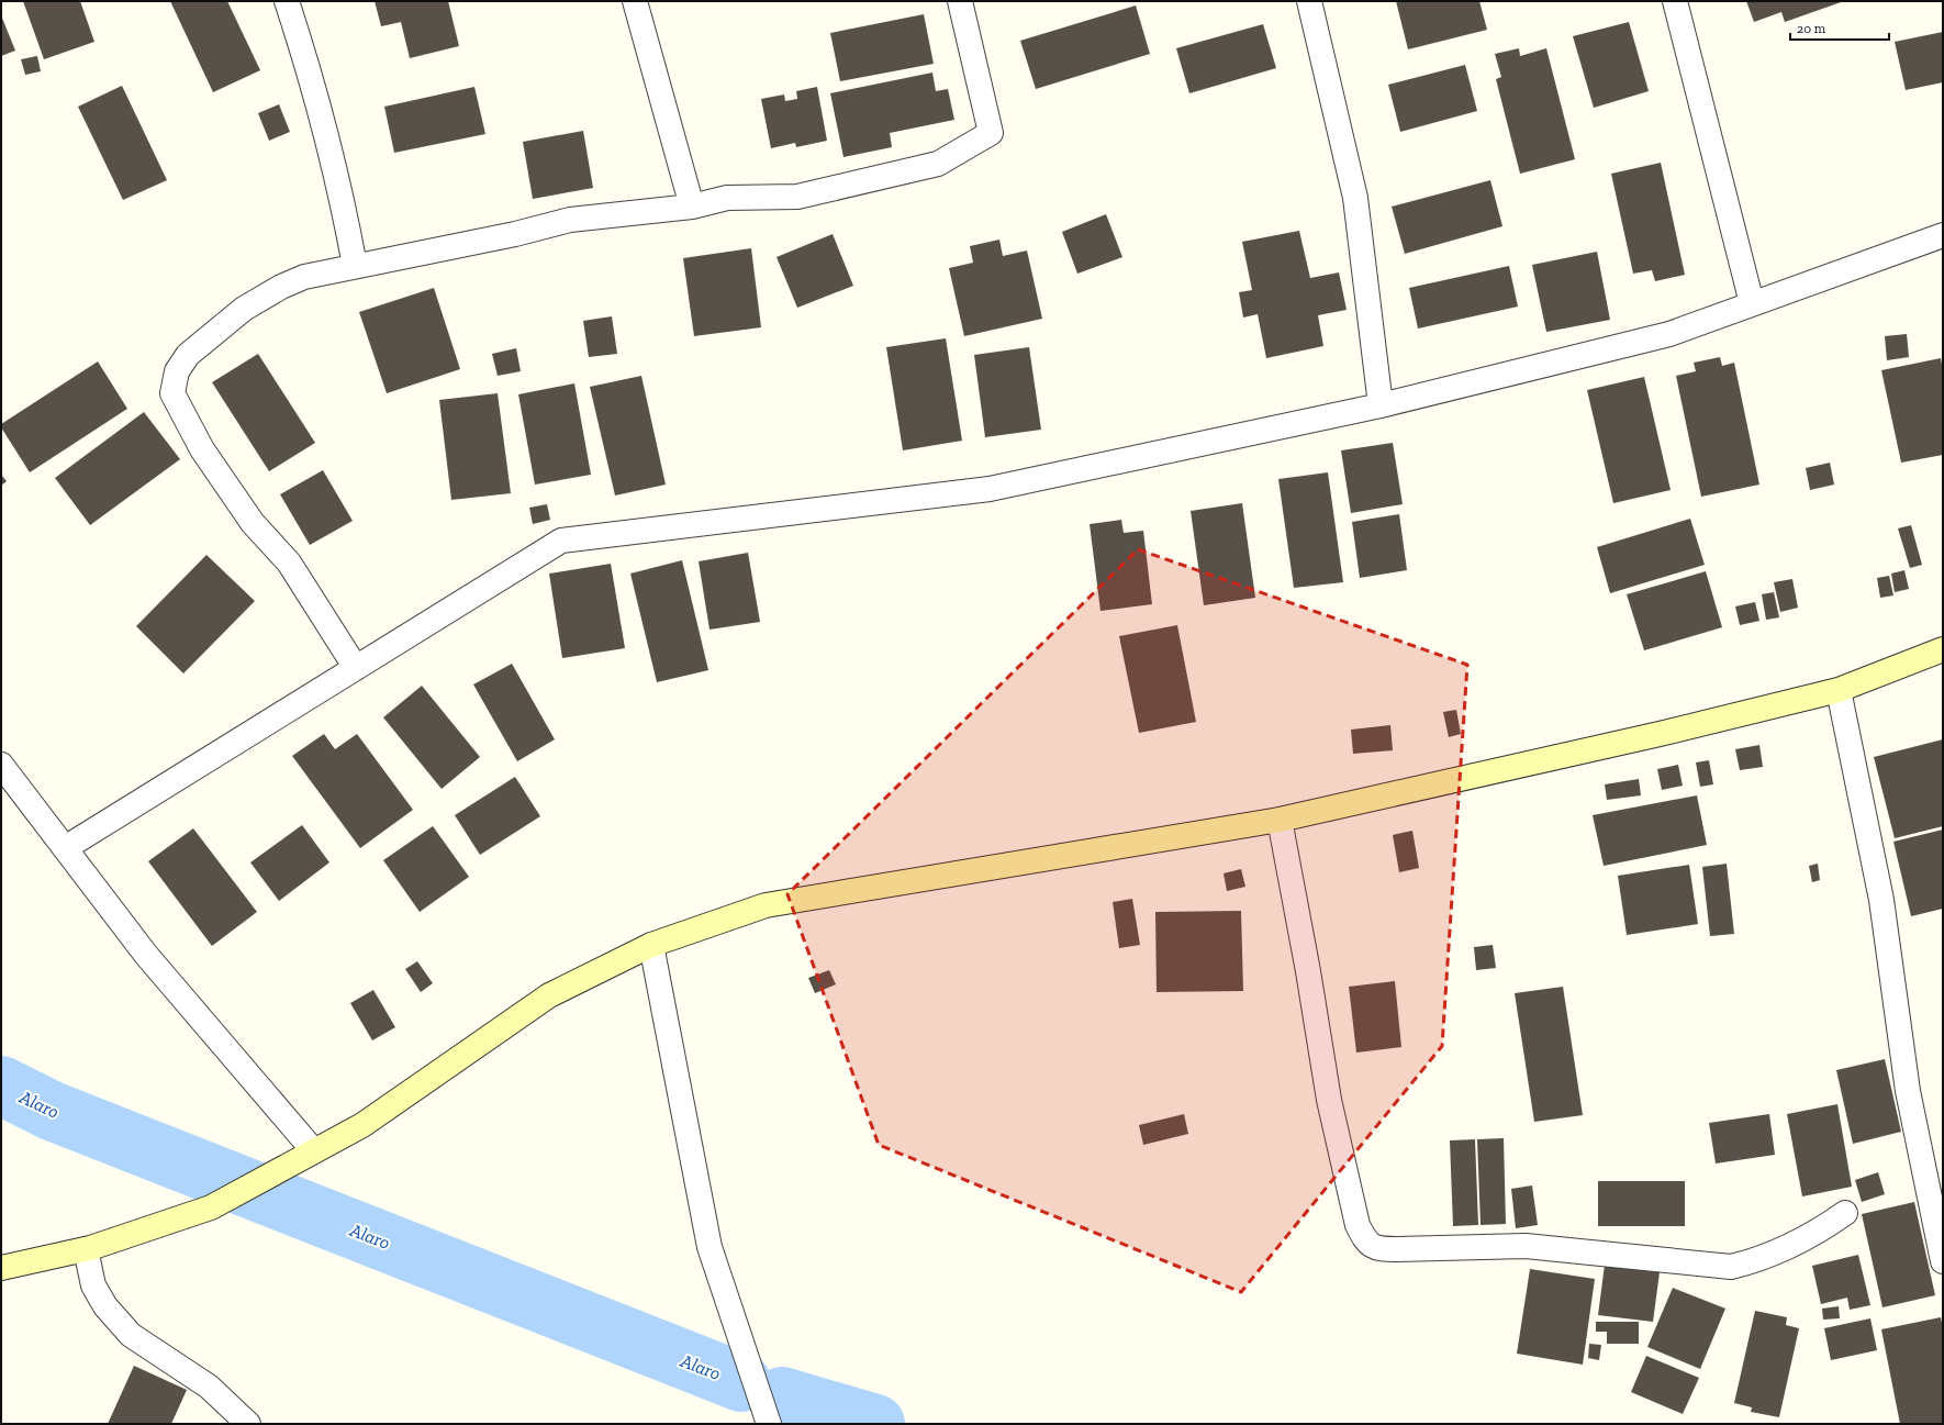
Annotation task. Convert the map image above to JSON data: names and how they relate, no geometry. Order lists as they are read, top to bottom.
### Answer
{
  "water": ["Alaro"],
  "scale_bar": "20 m"
}
